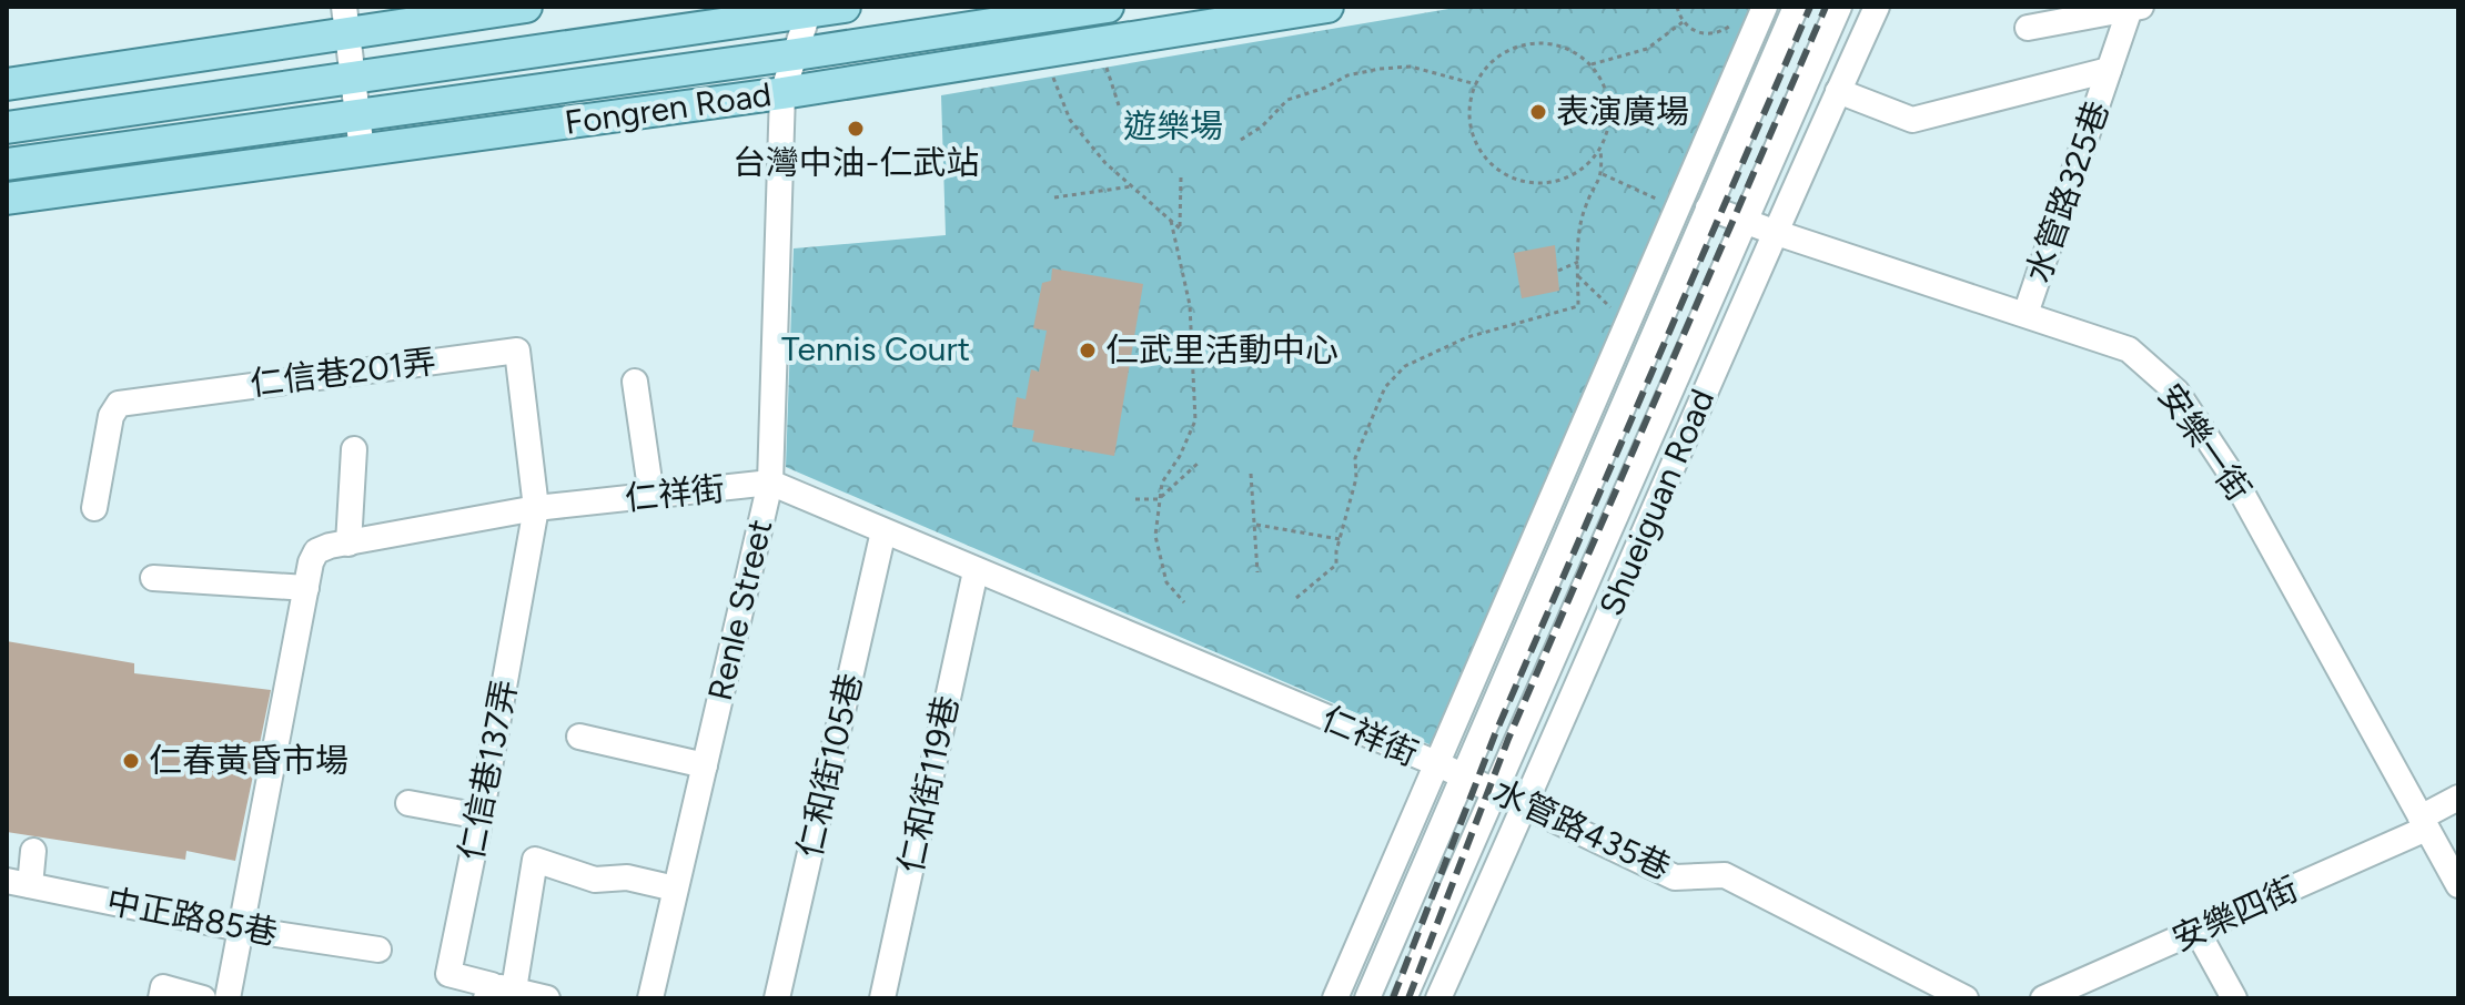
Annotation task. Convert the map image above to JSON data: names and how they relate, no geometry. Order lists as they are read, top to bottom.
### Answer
{
  "streets": {
    "main road": ["Fongren Road"],
    "street": [
      "水管路325巷",
      "仁信巷201弄",
      "安樂一街",
      "仁祥街",
      "Shueiguan Road",
      "Renle Street",
      "仁和街105巷",
      "仁信巷137弄",
      "仁和街119巷",
      "水管路435巷",
      "安樂四街",
      "中正路85巷"
    ]
  },
  "crossings": [
    ["Fongren Road", "Renle Street"],
    ["水管路325巷", "安樂一街"],
    ["水管路325巷", "Shueiguan Road"],
    ["仁信巷201弄", "仁祥街"],
    ["仁信巷201弄", "仁信巷137弄"],
    ["安樂一街", "Shueiguan Road"],
    ["安樂一街", "安樂四街"],
    ["仁祥街", "Renle Street"],
    ["仁祥街", "仁和街105巷"],
    ["仁祥街", "仁信巷137弄"],
    ["仁祥街", "仁和街119巷"],
    ["仁祥街", "水管路435巷"],
    ["仁祥街", "中正路85巷"],
    ["Shueiguan Road", "水管路435巷"]
  ],
  "parks": ["遊樂場", "Tennis Court"],
  "places": [
    "表演廣場",
    "台灣中油-仁武站",
    "仁武里活動中心",
    "仁春黃昏市場"
  ]
}
